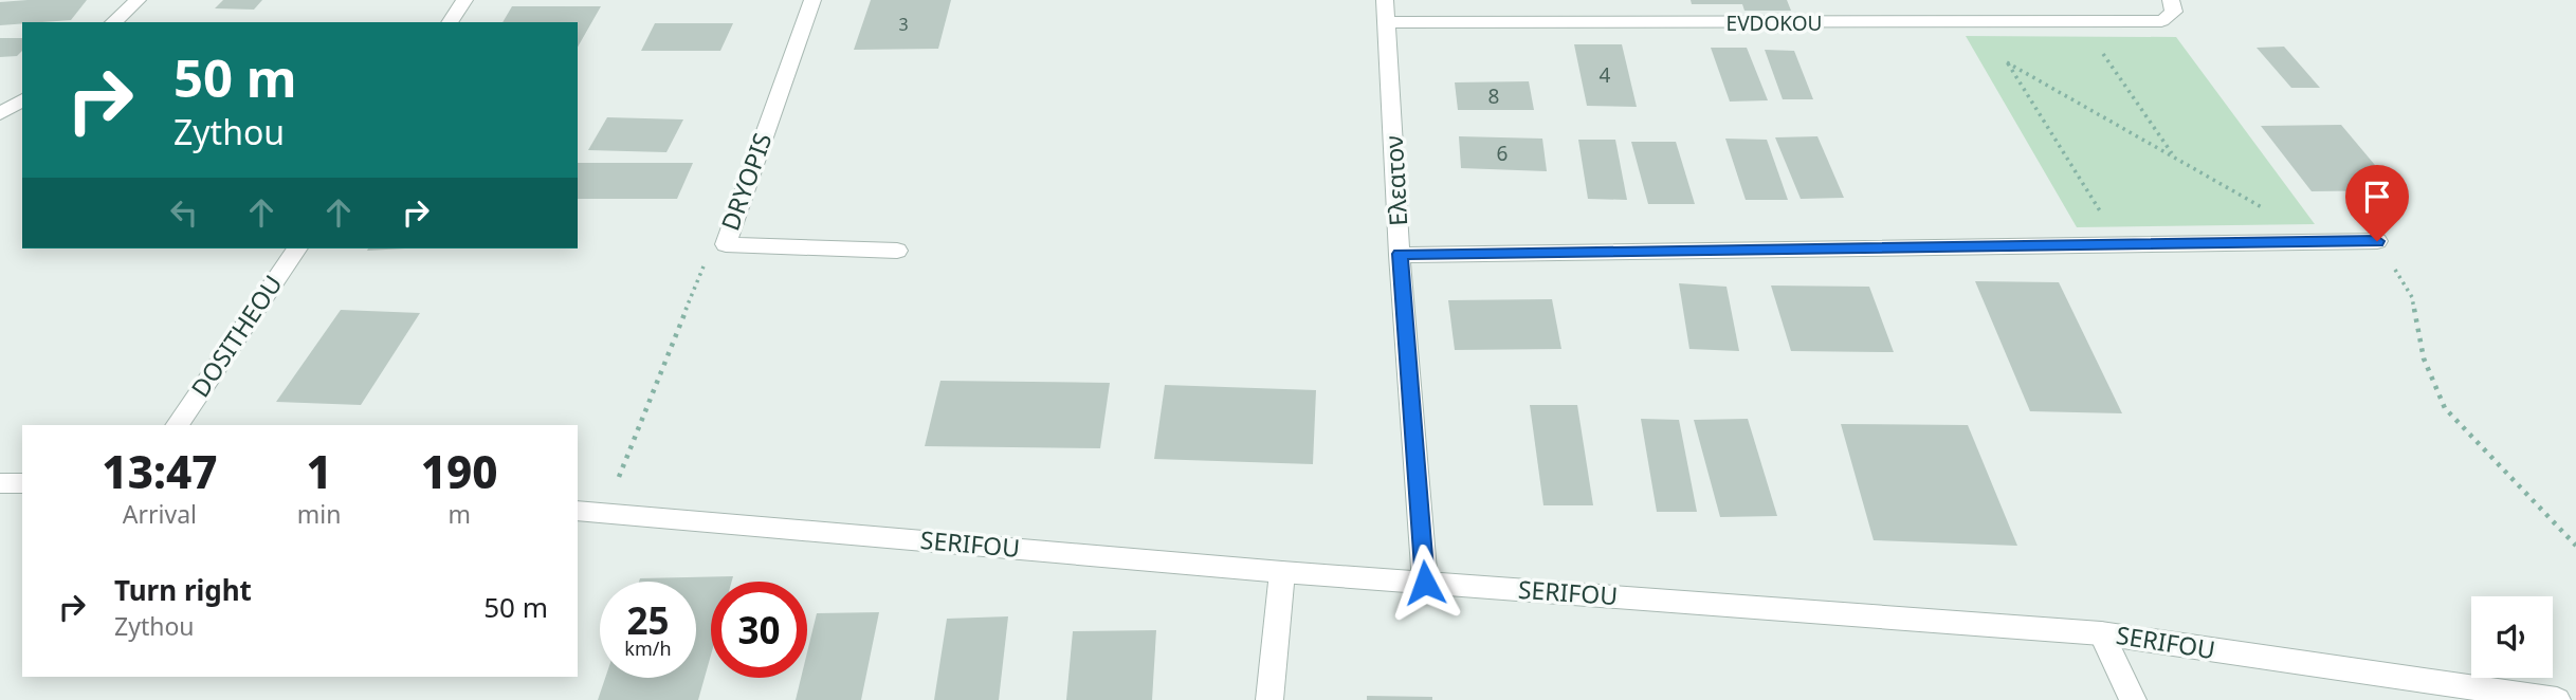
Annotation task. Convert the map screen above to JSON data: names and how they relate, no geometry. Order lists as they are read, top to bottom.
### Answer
{
  "streets": {
    "street": [
      "EVDOKOU",
      "Ελεατον",
      "DRYOPIS",
      "DOSITHEOU",
      "SERIFOU"
    ]
  },
  "crossings": [
    ["EVDOKOU", "Ελεατον"],
    ["Ελεατον", "SERIFOU"]
  ],
  "house_numbers": [
    "3",
    "4",
    "8",
    "6"
  ],
  "page": {
    "turn": ["50 m", "Zythou"],
    "eta": [
      "13:47",
      "Arrival",
      "1",
      "min",
      "190",
      "m"
    ],
    "list": [
      {
        "name": "Turn right",
        "note": "Zythou",
        "value": "50 m"
      }
    ],
    "speed": "25 km/h",
    "limit": "30"
  }
}
